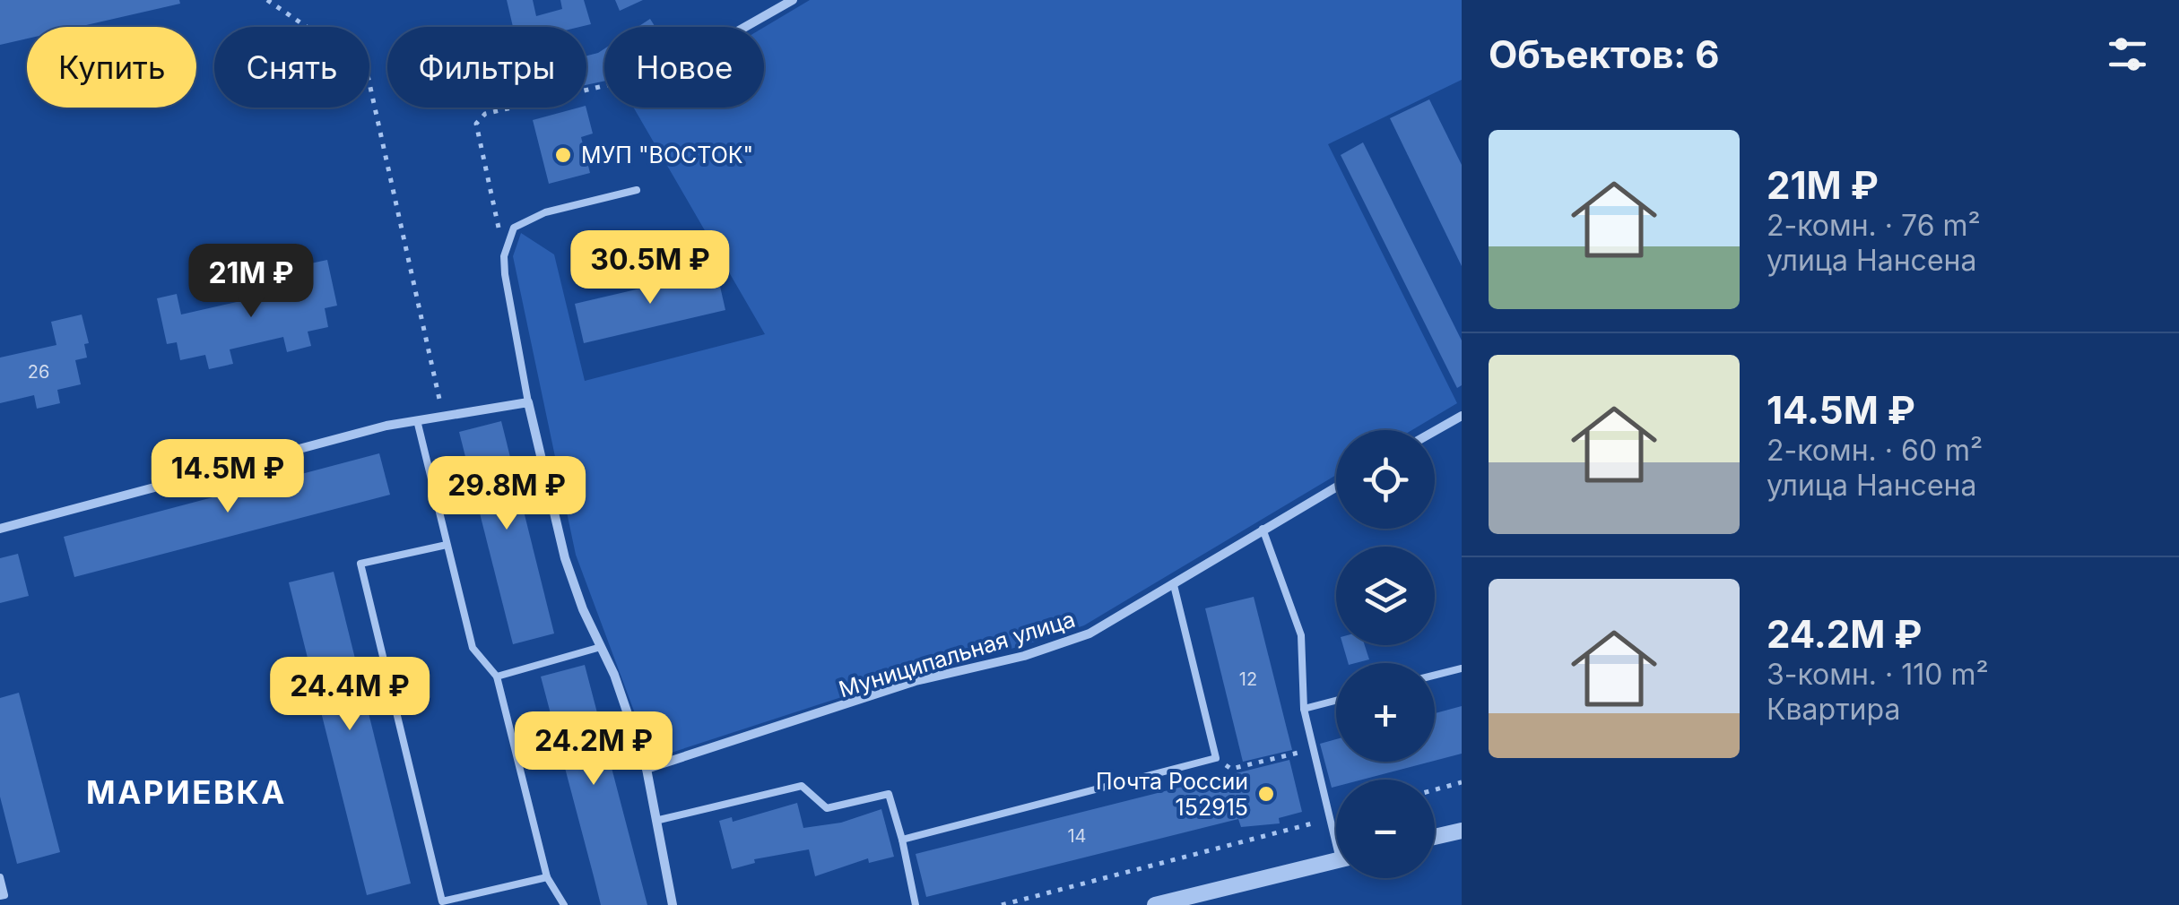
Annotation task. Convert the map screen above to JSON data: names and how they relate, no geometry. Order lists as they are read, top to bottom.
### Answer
{
  "streets": {
    "street": ["Муниципальная улица"]
  },
  "districts": ["МАРИЕВКА"],
  "places": ["МУП \"ВОСТОК\"", "Почта России 152915"],
  "house_numbers": ["26", "12", "14"],
  "page": {
    "heading": "Объектов: 6",
    "chip": [
      "Купить",
      "Снять",
      "Фильтры",
      "Новое"
    ],
    "list": [
      {
        "name": "21M ₽",
        "note": "2-комн. · 76 m² · улица Нансена"
      },
      {
        "name": "14.5M ₽",
        "note": "2-комн. · 60 m² · улица Нансена"
      },
      {
        "name": "24.2M ₽",
        "note": "3-комн. · 110 m² · Квартира"
      }
    ],
    "price": [
      "30.5M ₽",
      "21M ₽",
      "14.5M ₽",
      "29.8M ₽",
      "24.4M ₽",
      "24.2M ₽"
    ],
    "map_buttons": ["+", "−"]
  }
}
